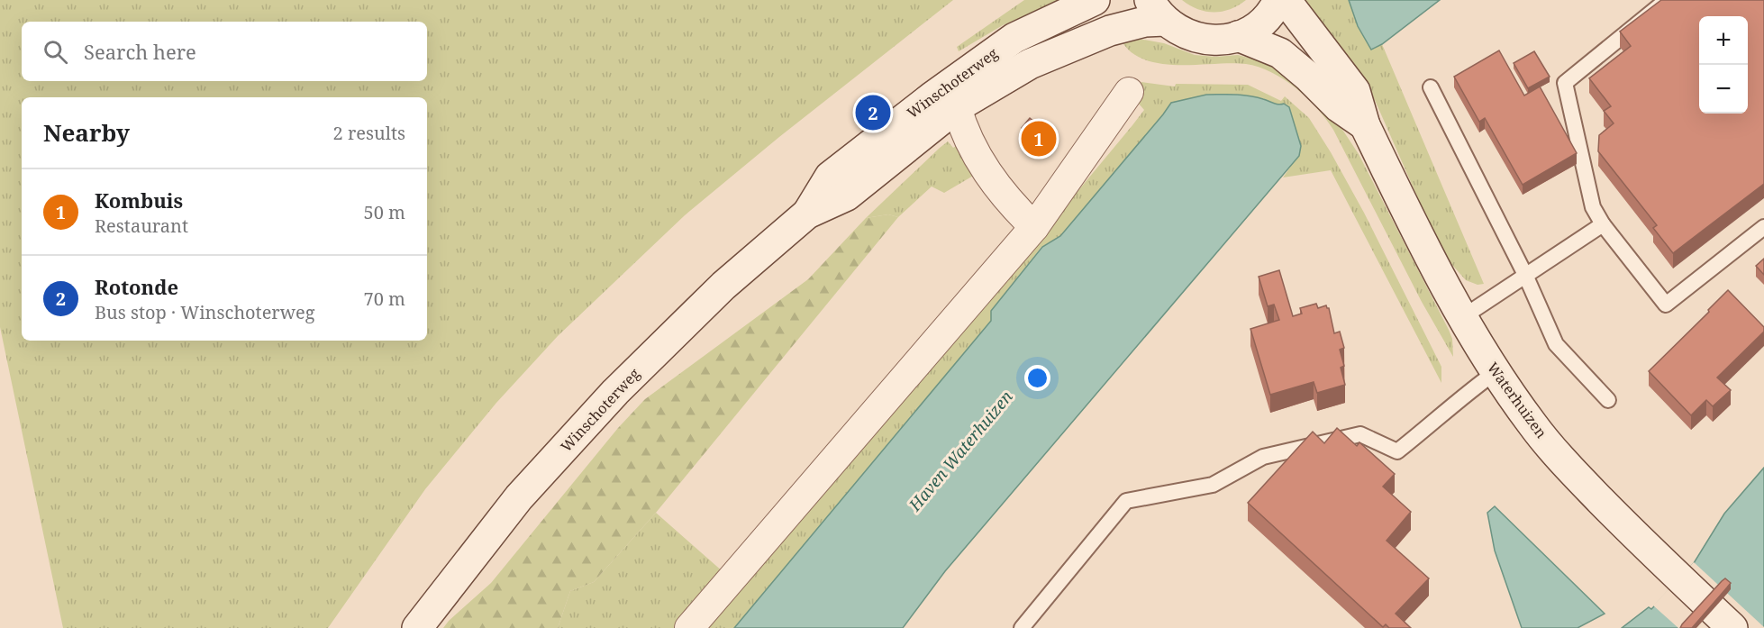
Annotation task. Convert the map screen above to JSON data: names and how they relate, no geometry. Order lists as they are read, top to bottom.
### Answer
{
  "streets": {
    "main road": ["Winschoterweg", "Waterhuizen"]
  },
  "water": ["Haven Waterhuizen"],
  "page": {
    "map_buttons": ["+", "−"],
    "search": "Search here",
    "pins": ["2", "1"],
    "heading": ["Nearby", "2 results"],
    "list": [
      {
        "mark": "1",
        "name": "Kombuis",
        "note": "Restaurant",
        "value": "50 m"
      },
      {
        "mark": "2",
        "name": "Rotonde",
        "note": "Bus stop · Winschoterweg",
        "value": "70 m"
      }
    ]
  }
}
